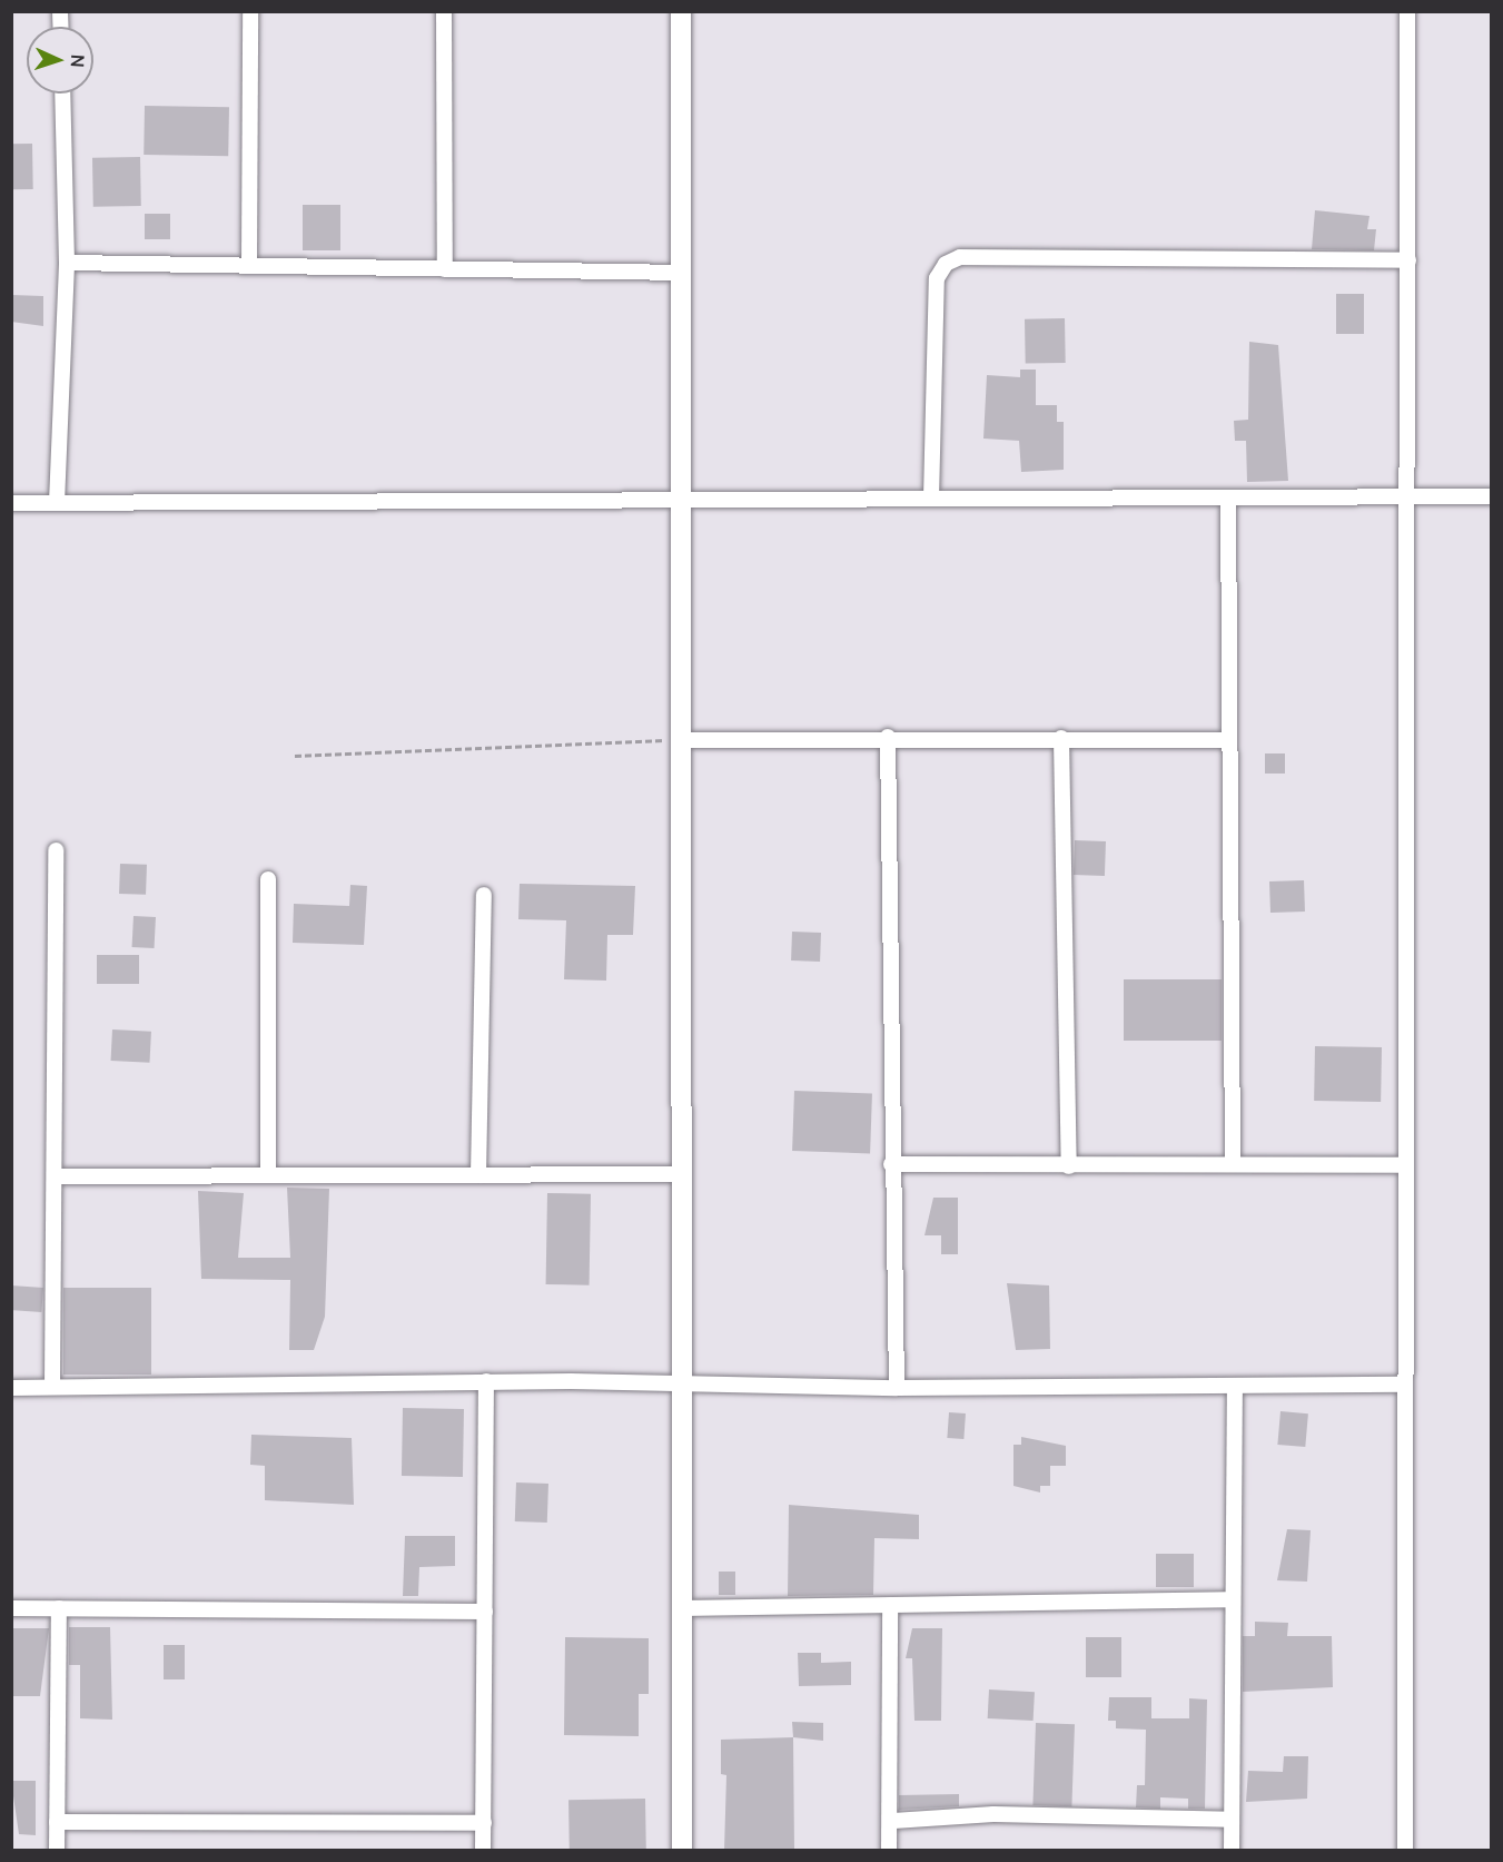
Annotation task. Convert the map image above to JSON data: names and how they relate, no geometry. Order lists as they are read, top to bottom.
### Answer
{
  "north": "right"
}
